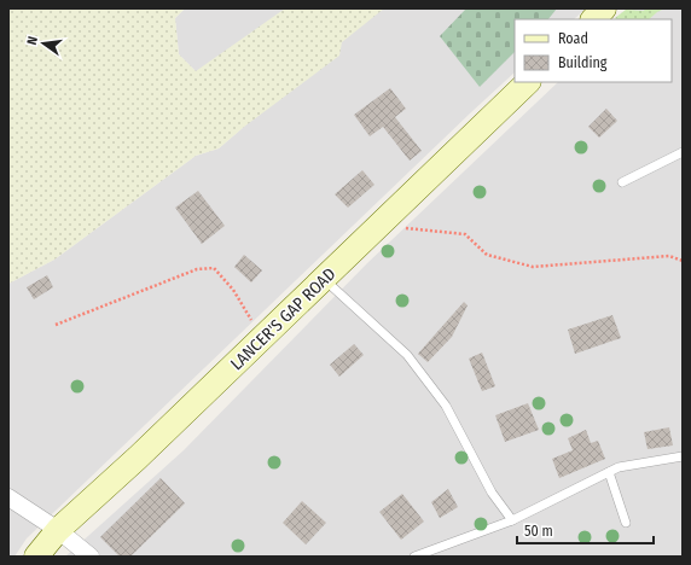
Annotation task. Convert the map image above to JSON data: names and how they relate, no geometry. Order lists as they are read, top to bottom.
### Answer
{
  "streets": {
    "main road": ["LANCER'S GAP ROAD"]
  },
  "legend": ["Road", "Building"],
  "scale_bar": "50 m",
  "north": "left"
}
